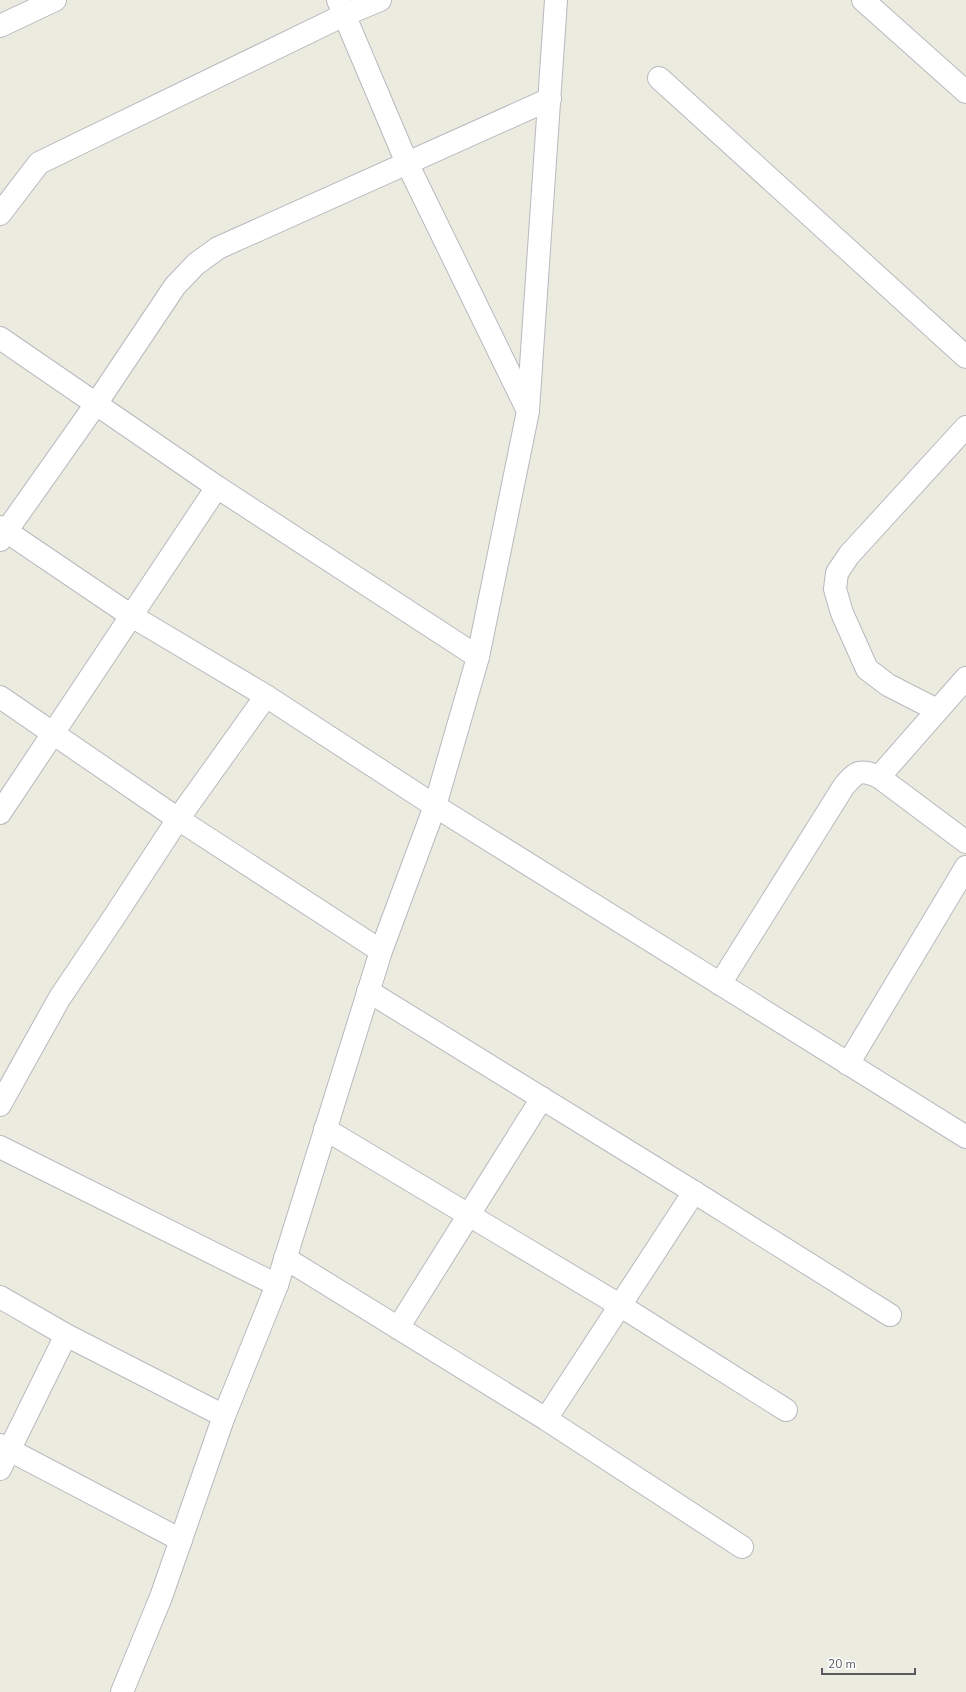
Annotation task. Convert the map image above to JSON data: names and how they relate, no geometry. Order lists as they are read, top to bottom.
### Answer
{
  "scale_bar": "20 m"
}
